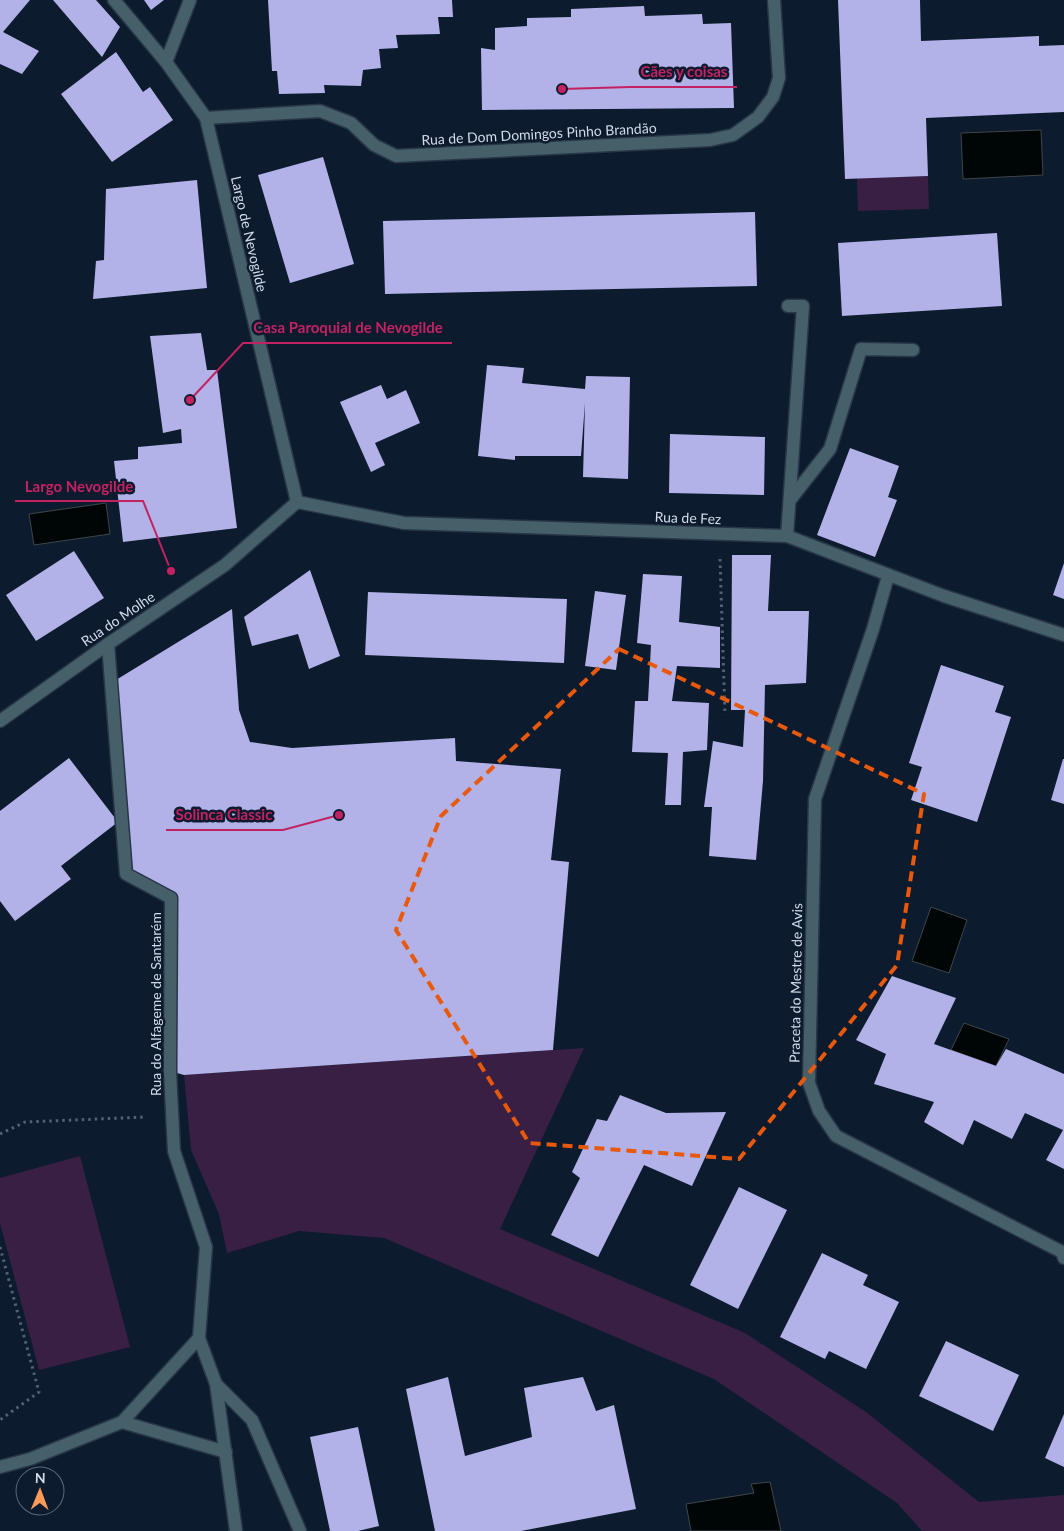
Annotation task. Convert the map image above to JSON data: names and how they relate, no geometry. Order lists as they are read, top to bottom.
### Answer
{
  "streets": {
    "street": [
      "Rua de Dom Domingos Pinho Brandão",
      "Largo de Nevogilde",
      "Rua de Fez",
      "Rua do Molhe",
      "Praceta do Mestre de Avis",
      "Rua do Alfageme de Santarém"
    ]
  },
  "crossings": [
    ["Rua de Dom Domingos Pinho Brandão", "Largo de Nevogilde"],
    ["Largo de Nevogilde", "Rua de Fez"],
    ["Largo de Nevogilde", "Rua do Molhe"],
    ["Rua de Fez", "Rua do Molhe"],
    ["Rua de Fez", "Praceta do Mestre de Avis"],
    ["Rua do Molhe", "Rua do Alfageme de Santarém"]
  ],
  "places": [
    "Cães y coisas",
    "Casa Paroquial de Nevogilde",
    "Largo Nevogilde",
    "Solinca Classic"
  ],
  "north": "top"
}
